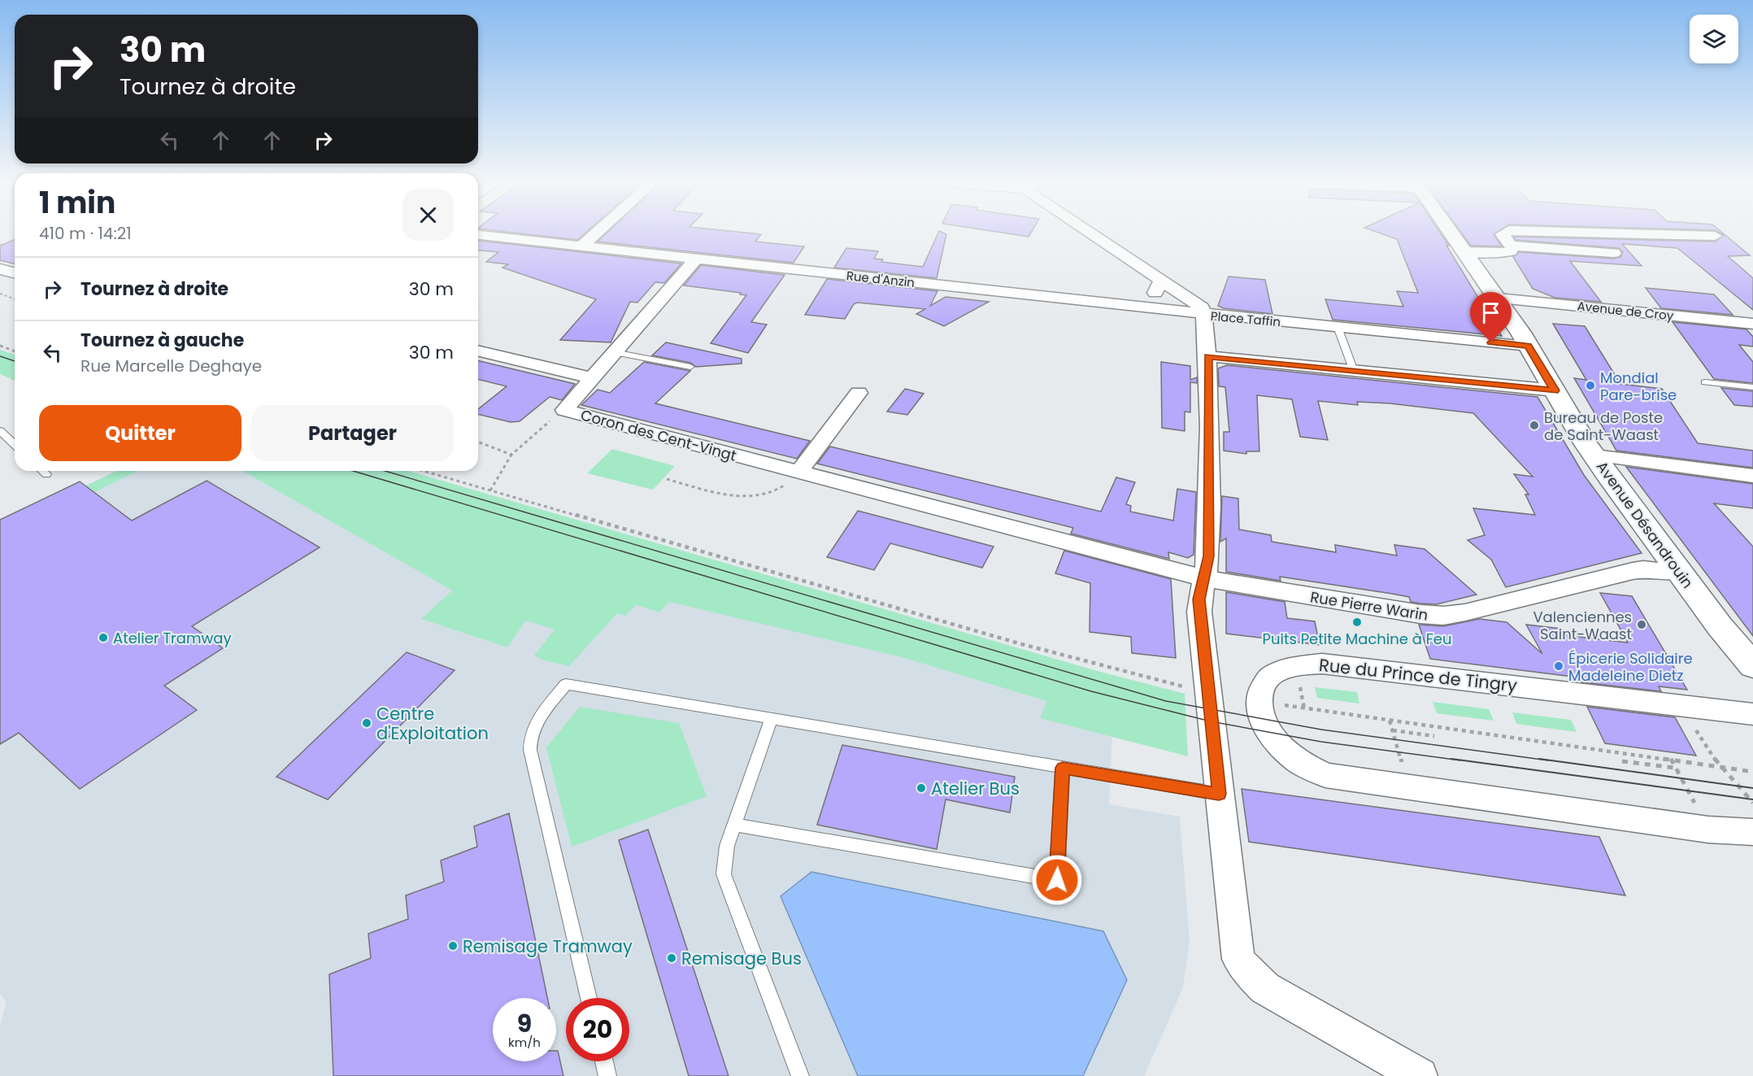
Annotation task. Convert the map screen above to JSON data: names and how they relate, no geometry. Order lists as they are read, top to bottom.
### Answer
{
  "streets": {
    "main road": ["Avenue Désandrouin"],
    "street": [
      "Rue d'Anzin",
      "Avenue de Croy",
      "Place Taffin",
      "Coron des Cent-Vingt",
      "Rue Pierre Warin",
      "Rue du Prince de Tingry"
    ]
  },
  "crossings": [
    ["Rue d'Anzin", "Place Taffin"],
    ["Rue d'Anzin", "Coron des Cent-Vingt"],
    ["Avenue de Croy", "Avenue Désandrouin"],
    ["Place Taffin", "Avenue Désandrouin"],
    ["Place Taffin", "Rue Pierre Warin"],
    ["Coron des Cent-Vingt", "Rue Pierre Warin"],
    ["Avenue Désandrouin", "Rue Pierre Warin"]
  ],
  "places": [
    "Mondial Pare-brise",
    "Bureau de Poste de Saint-Waast",
    "Puits Petite Machine à Feu",
    "Valenciennes Saint-Waast",
    "Atelier Tramway",
    "Épicerie Solidaire Madeleine Dietz",
    "Centre d'Exploitation",
    "Atelier Bus",
    "Remisage Tramway",
    "Remisage Bus"
  ],
  "page": {
    "turn": ["30 m", "Tournez à droite"],
    "heading": ["1 min", "410 m · 14:21"],
    "list": [
      {
        "name": "Tournez à droite",
        "value": "30 m"
      },
      {
        "name": "Tournez à gauche",
        "note": "Rue Marcelle Deghaye",
        "value": "30 m"
      }
    ],
    "buttons": ["Quitter", "Partager"],
    "speed": "9 km/h",
    "limit": "20"
  }
}
